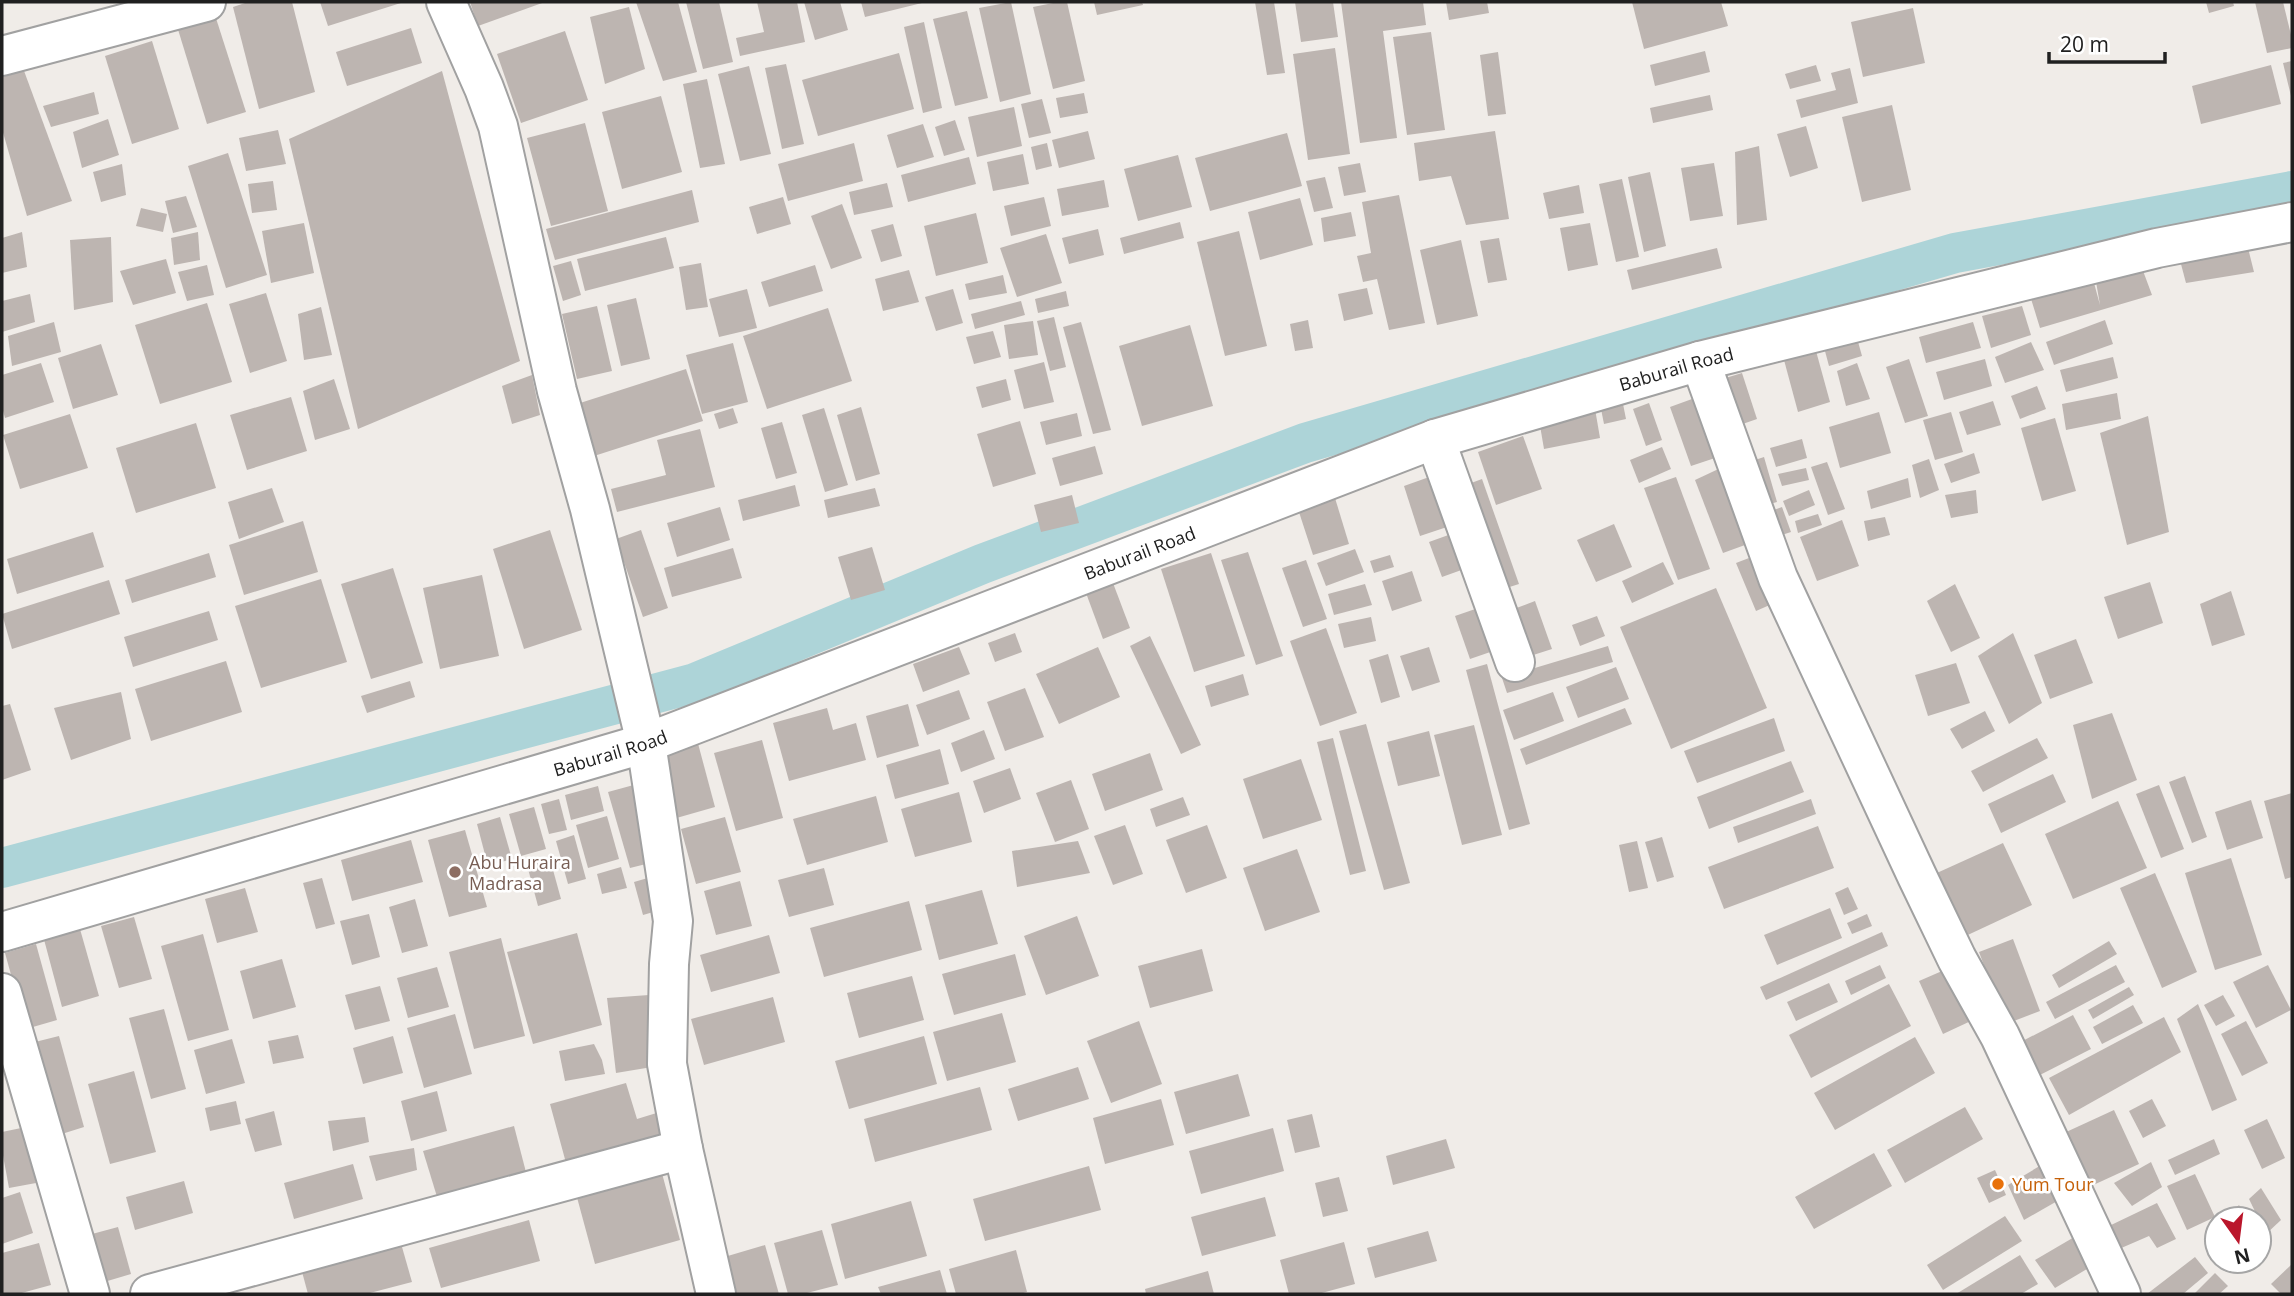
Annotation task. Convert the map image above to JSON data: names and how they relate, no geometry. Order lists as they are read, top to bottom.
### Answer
{
  "streets": {
    "street": ["Baburail Road"]
  },
  "places": ["Abu Huraira Madrasa", "Yum Tour"],
  "scale_bar": "20 m",
  "north": "bottom"
}
